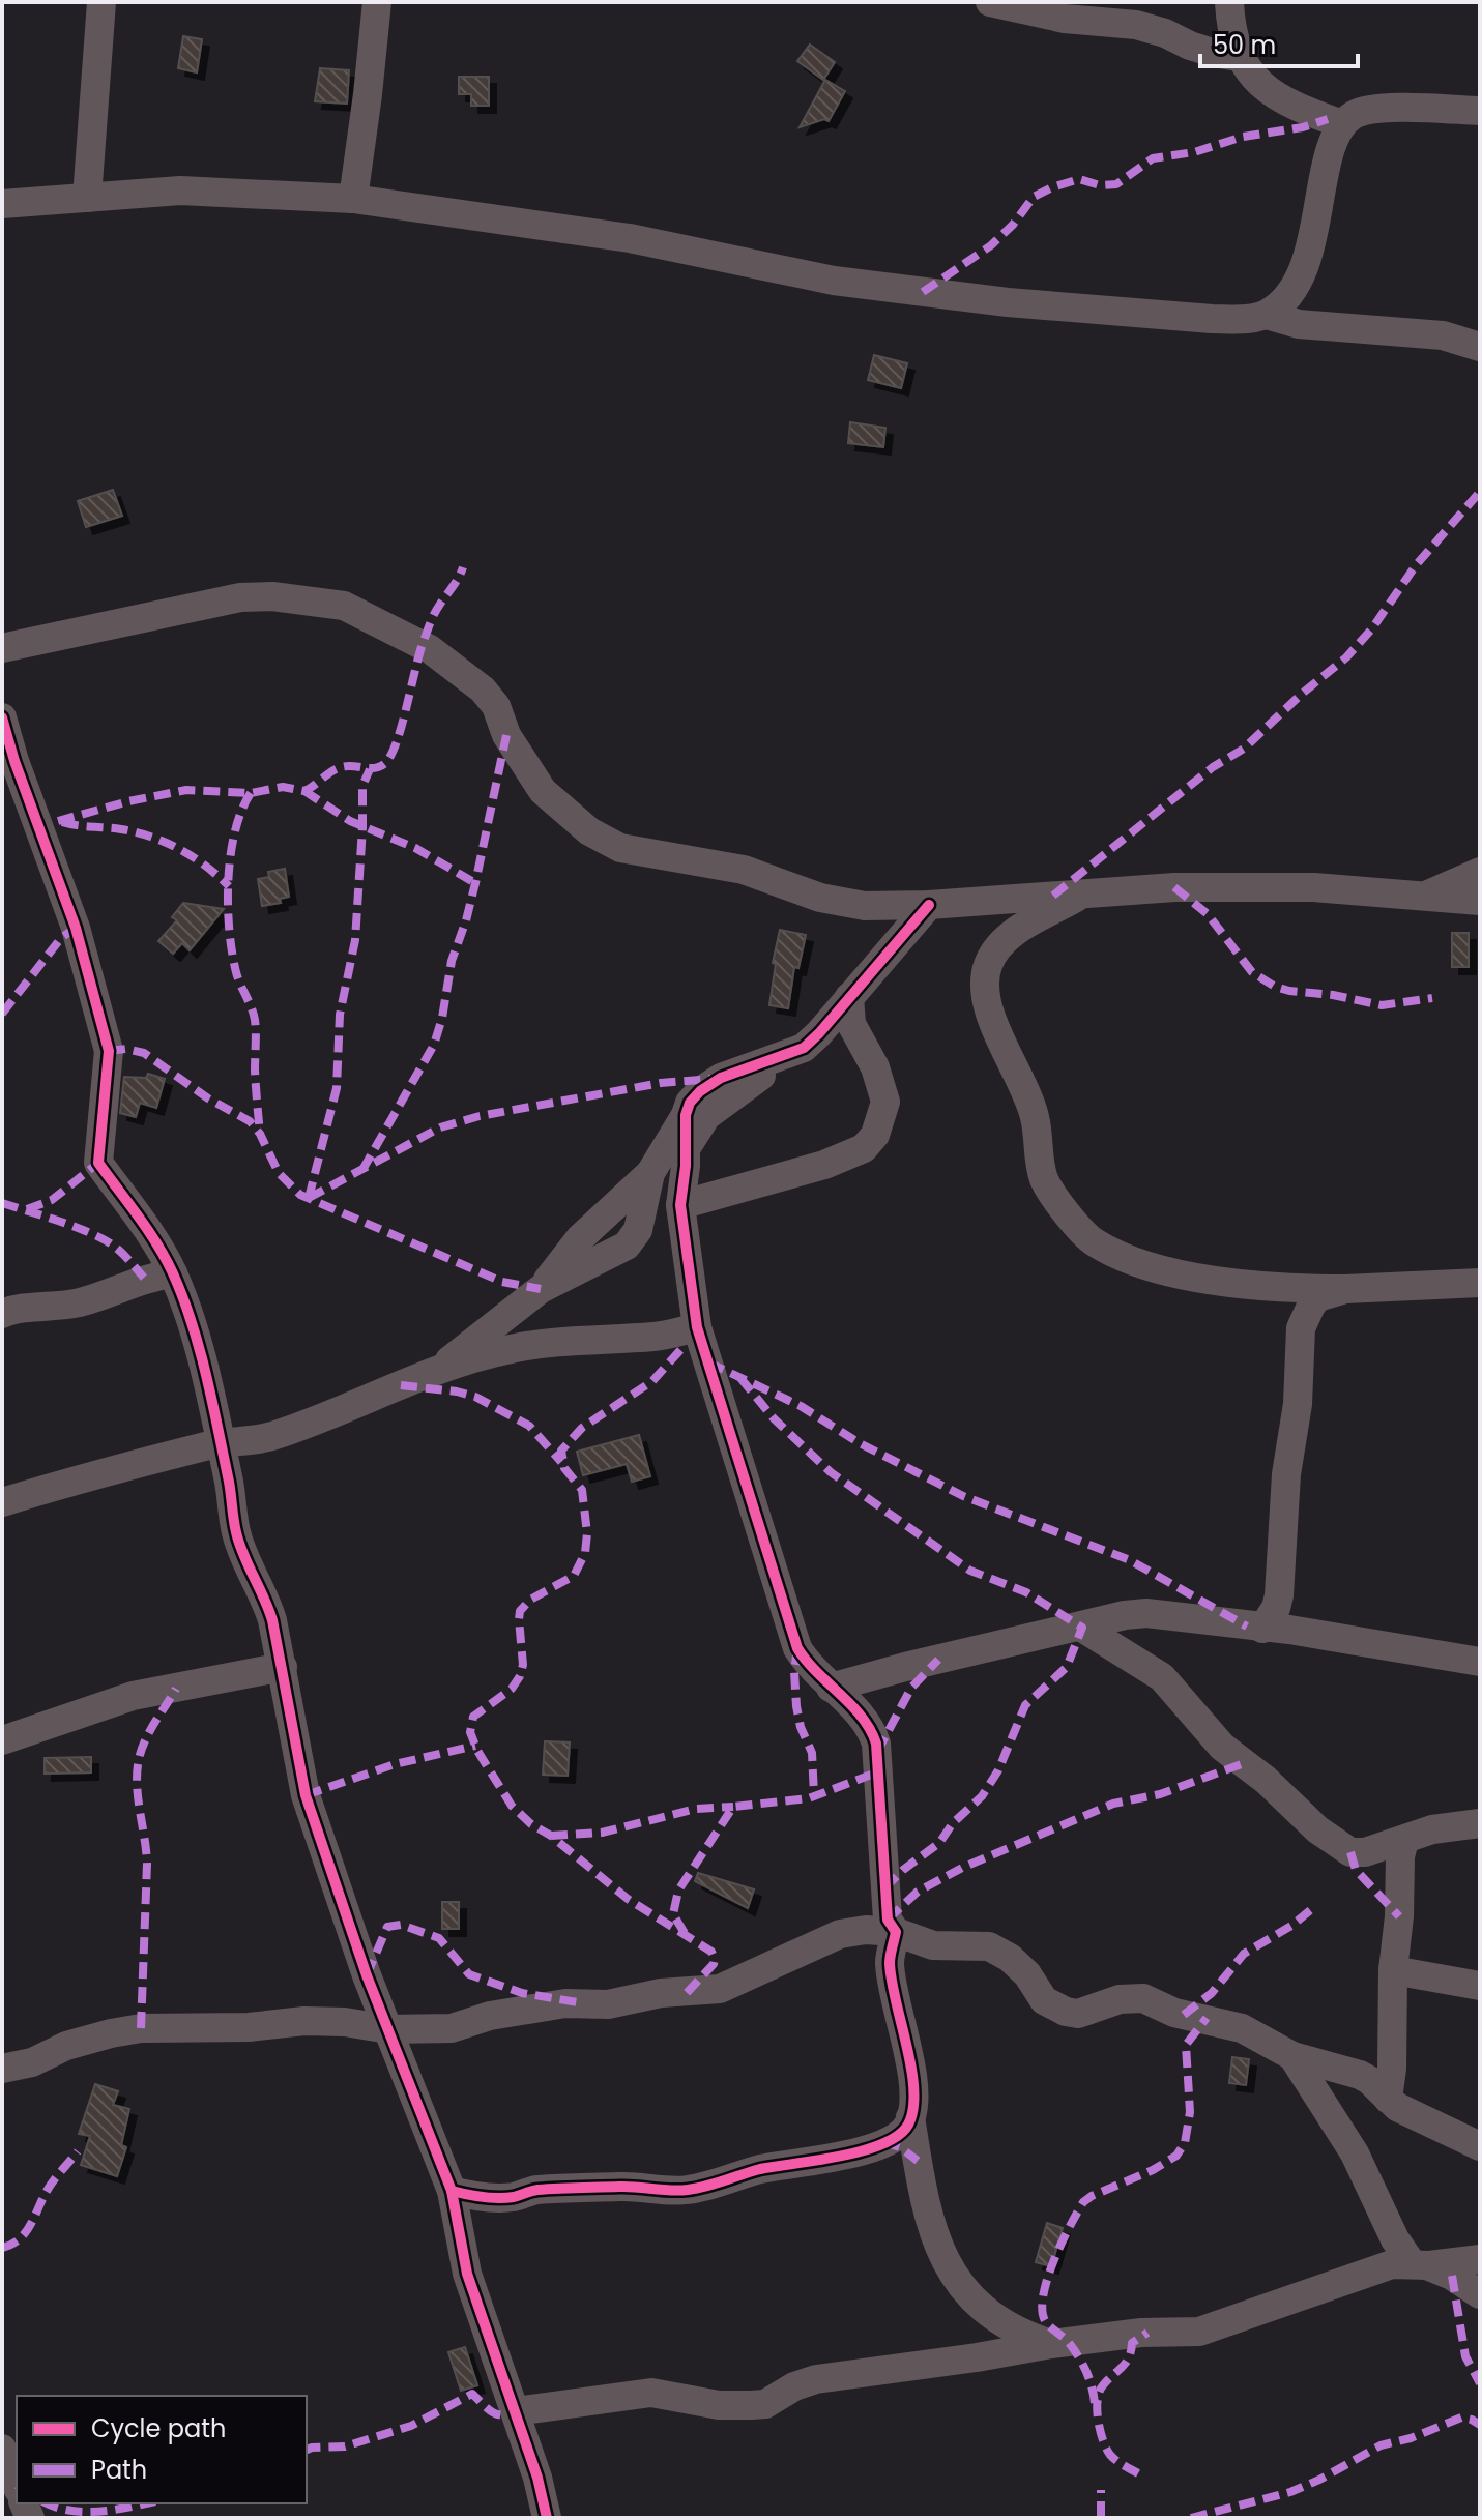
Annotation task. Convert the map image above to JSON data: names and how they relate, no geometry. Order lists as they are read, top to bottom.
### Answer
{
  "legend": ["Cycle path", "Path"],
  "scale_bar": "50 m"
}
